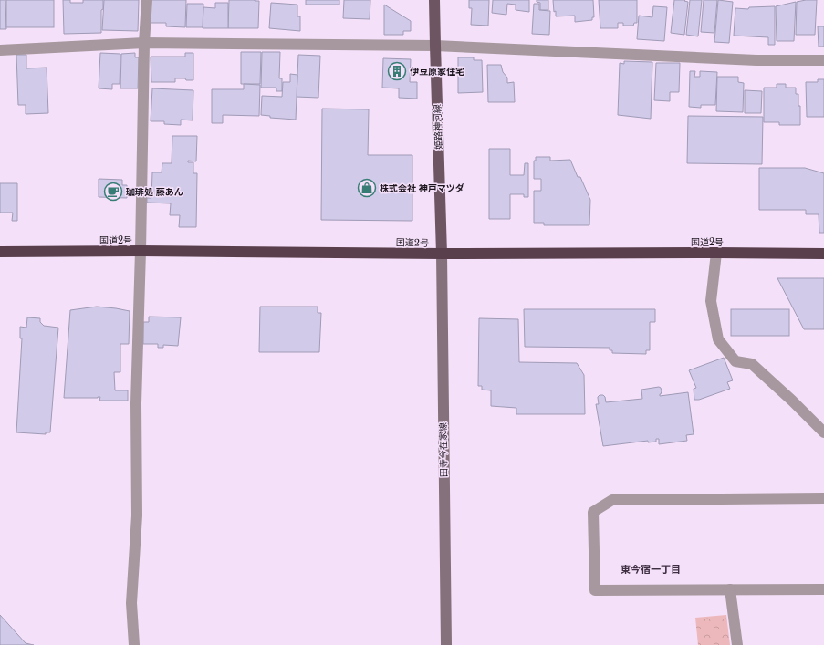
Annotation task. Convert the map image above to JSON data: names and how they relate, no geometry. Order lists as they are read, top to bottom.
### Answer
{
  "streets": {
    "highway": ["国道2号"],
    "main road": ["姫路神河線", "田寺今在家線"]
  },
  "crossings": [
    ["姫路神河線", "国道2号"],
    ["姫路神河線", "田寺今在家線"],
    ["国道2号", "田寺今在家線"]
  ],
  "districts": ["東今宿一丁目"],
  "places": {
    "building": ["伊豆原家住宅"],
    "shop": ["株式会社 神戸マツダ"],
    "cafe": ["珈琲処 藤あん"]
  }
}
